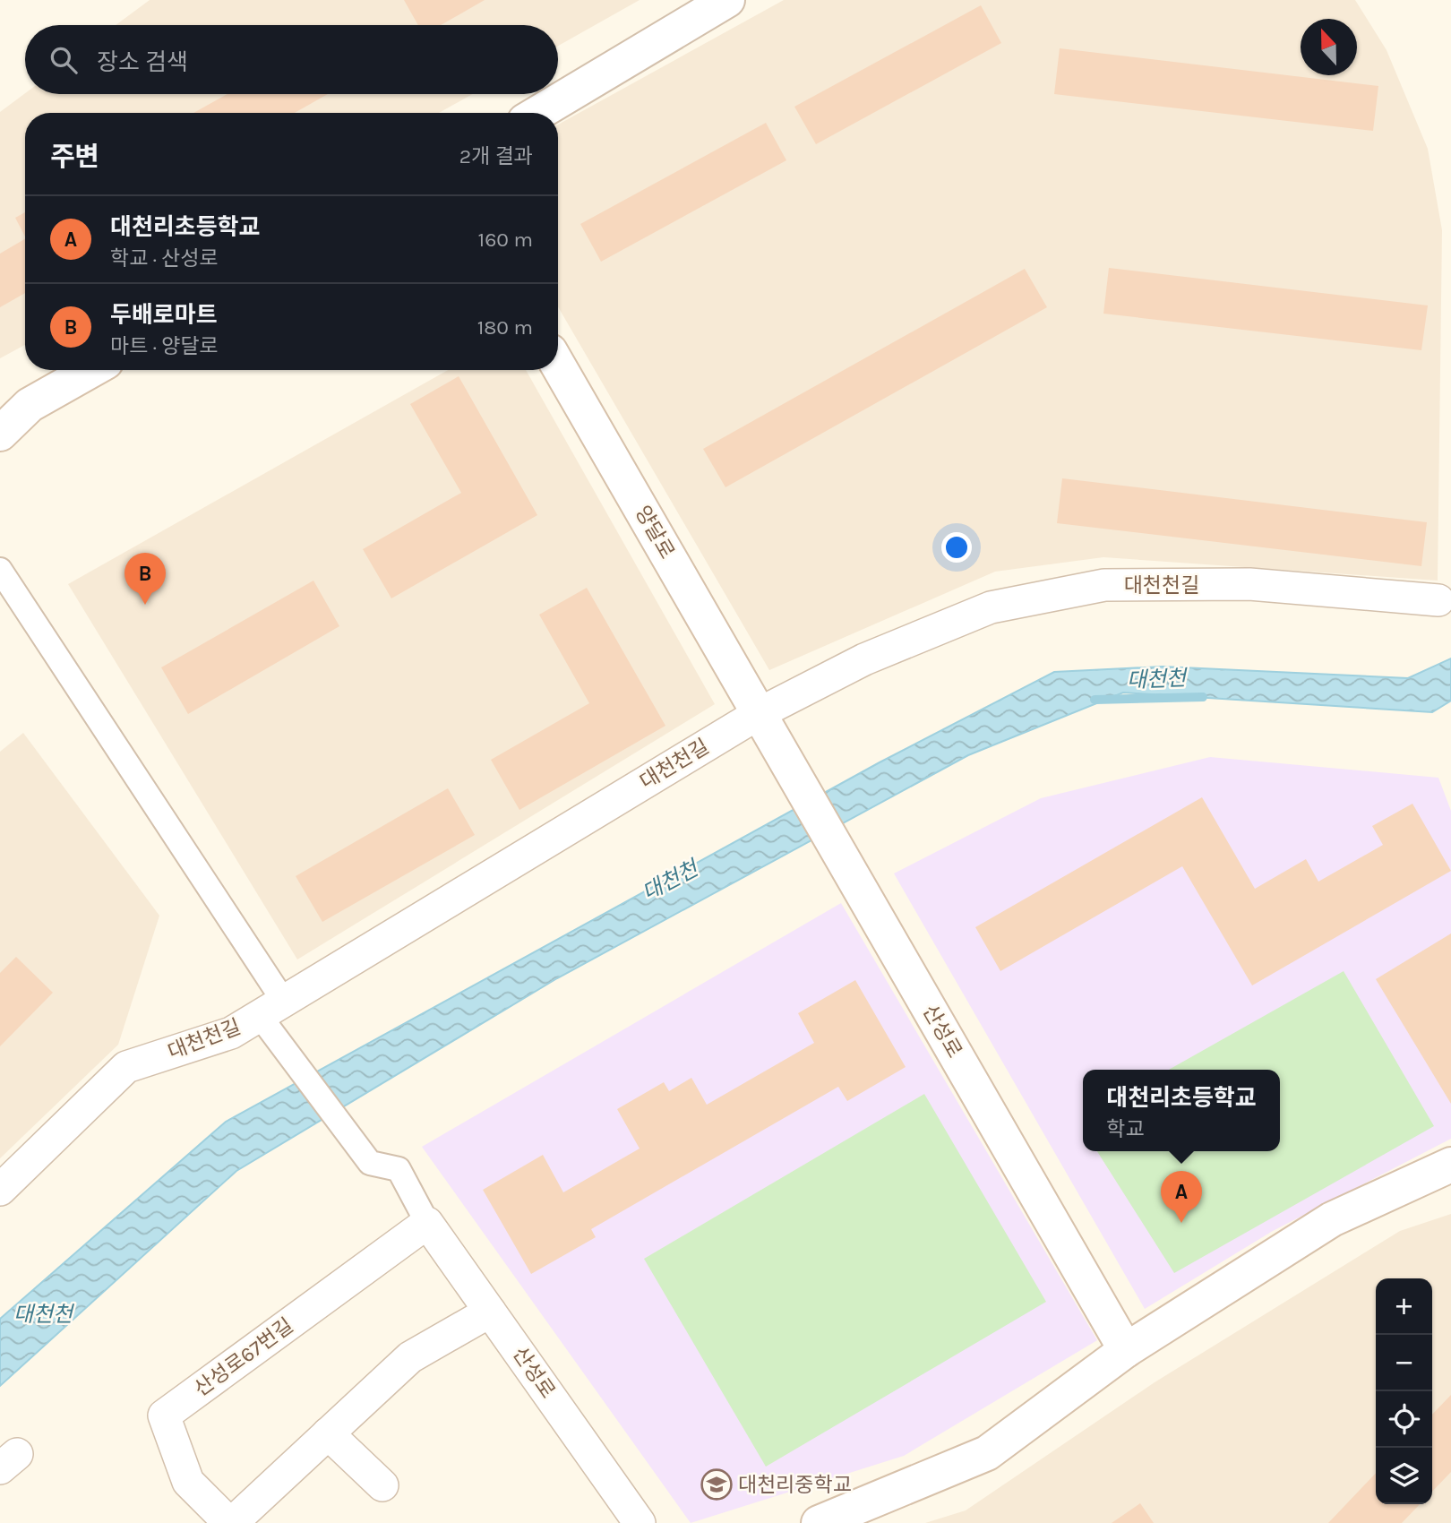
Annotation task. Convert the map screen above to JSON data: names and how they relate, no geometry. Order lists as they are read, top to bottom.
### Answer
{
  "streets": {
    "main road": ["양달로", "산성로"],
    "street": ["대천천길", "산성로67번길"]
  },
  "crossings": [
    ["양달로", "대천천길"],
    ["양달로", "산성로"],
    ["대천천길", "산성로"],
    ["산성로", "산성로67번길"]
  ],
  "water": ["대천천"],
  "places": {
    "school or university": ["대천리중학교"]
  },
  "north": "top",
  "page": {
    "search": "장소 검색",
    "heading": ["주변", "2개 결과"],
    "list": [
      {
        "mark": "A",
        "name": "대천리초등학교",
        "note": "학교 · 산성로",
        "value": "160 m"
      },
      {
        "mark": "B",
        "name": "두배로마트",
        "note": "마트 · 양달로",
        "value": "180 m"
      }
    ],
    "pins": ["B", "A"],
    "popup": ["대천리초등학교", "학교"],
    "map_buttons": ["+", "−"]
  }
}
